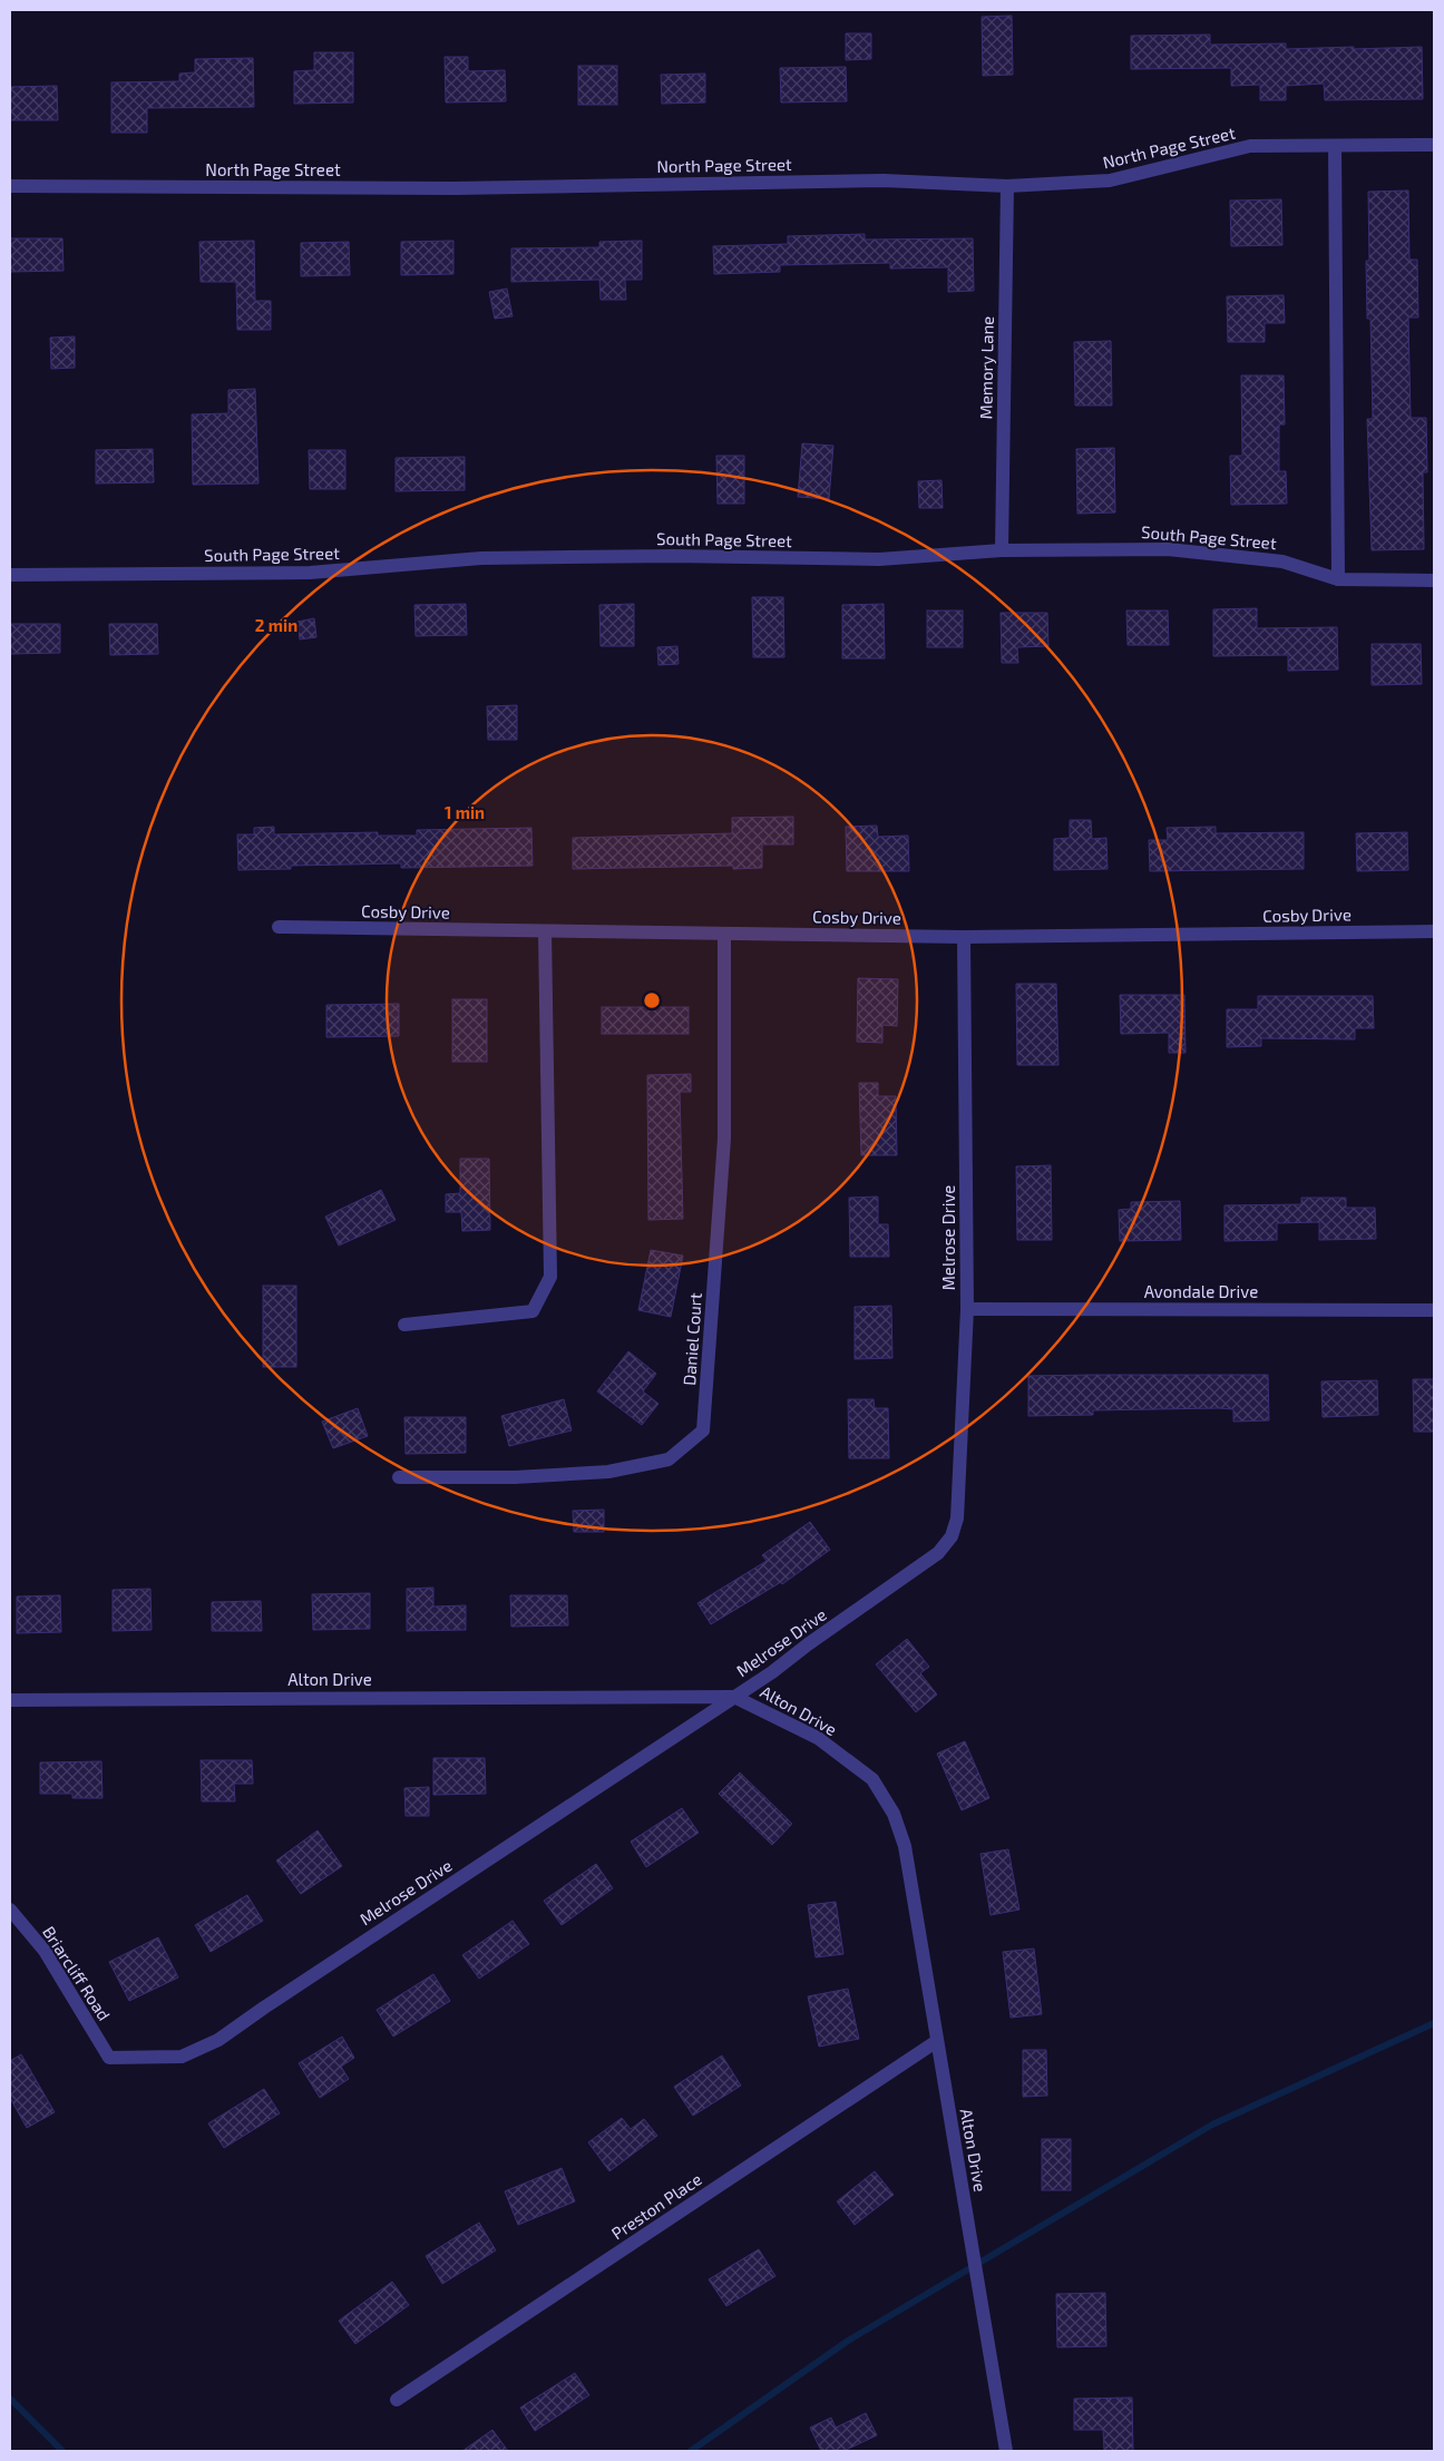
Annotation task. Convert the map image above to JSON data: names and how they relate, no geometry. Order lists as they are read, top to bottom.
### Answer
{
  "streets": {
    "street": [
      "North Page Street",
      "Memory Lane",
      "South Page Street",
      "Cosby Drive",
      "Melrose Drive",
      "Avondale Drive",
      "Daniel Court",
      "Alton Drive",
      "Briarcliff Road",
      "Preston Place"
    ]
  },
  "crossings": [
    ["North Page Street", "Memory Lane"],
    ["Memory Lane", "South Page Street"],
    ["Cosby Drive", "Melrose Drive"],
    ["Cosby Drive", "Daniel Court"],
    ["Melrose Drive", "Avondale Drive"],
    ["Melrose Drive", "Alton Drive"],
    ["Melrose Drive", "Briarcliff Road"],
    ["Alton Drive", "Preston Place"]
  ],
  "rings": ["2 min", "1 min"]
}
